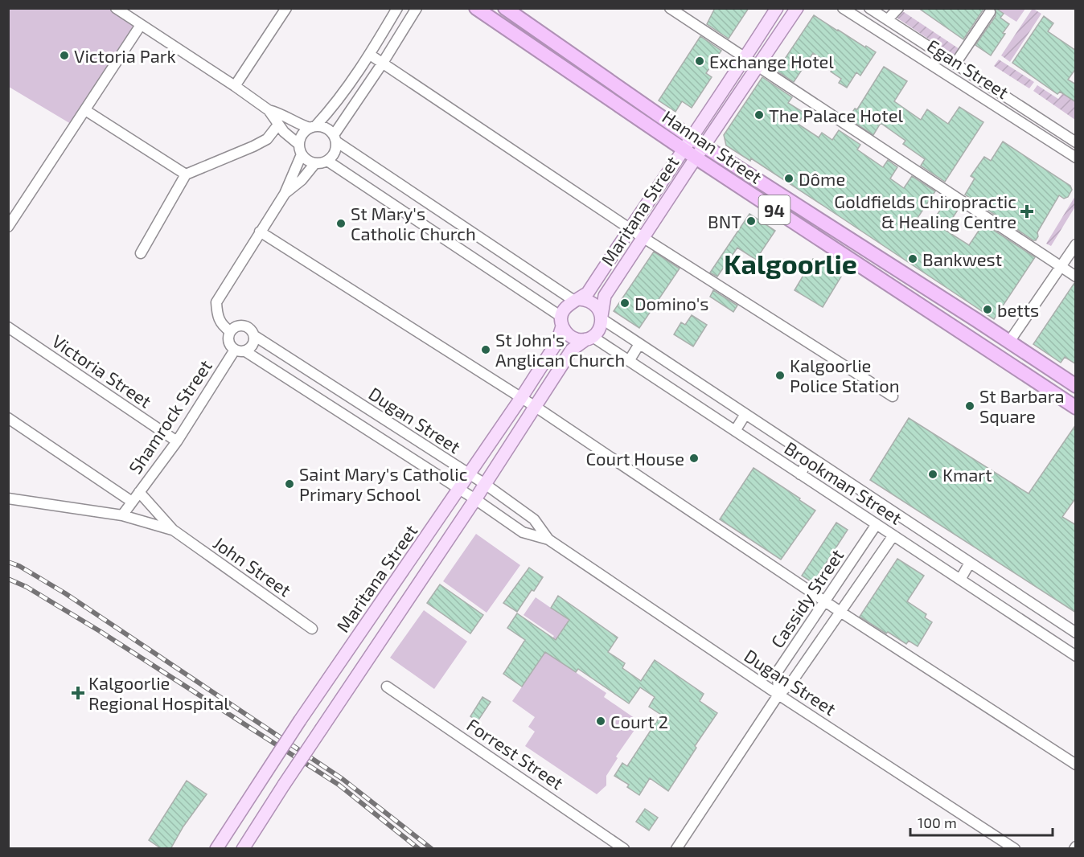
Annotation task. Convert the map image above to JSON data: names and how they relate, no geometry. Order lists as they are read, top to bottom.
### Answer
{
  "streets": {
    "highway": ["Hannan Street", "94"],
    "main road": ["Maritana Street"],
    "street": [
      "Egan Street",
      "Victoria Street",
      "Shamrock Street",
      "Dugan Street",
      "Brookman Street",
      "John Street",
      "Cassidy Street",
      "Forrest Street"
    ]
  },
  "crossings": [
    ["Hannan Street", "Maritana Street"],
    ["Maritana Street", "Dugan Street"],
    ["Maritana Street", "Brookman Street"],
    ["Victoria Street", "Shamrock Street"],
    ["Shamrock Street", "Dugan Street"],
    ["Shamrock Street", "John Street"],
    ["Dugan Street", "Cassidy Street"],
    ["Brookman Street", "Cassidy Street"]
  ],
  "districts": ["Kalgoorlie"],
  "places": {
    "other": [
      "Victoria Park",
      "Exchange Hotel",
      "The Palace Hotel",
      "Dôme",
      "BNT",
      "St Mary's Catholic Church",
      "Bankwest",
      "Domino's",
      "betts",
      "St John's Anglican Church",
      "Kalgoorlie Police Station",
      "St Barbara Square",
      "Court House",
      "Kmart",
      "Saint Mary's Catholic Primary School",
      "Court 2"
    ],
    "health": ["Goldfields Chiropractic & Healing Centre", "Kalgoorlie Regional Hospital"]
  },
  "scale_bar": "100 m"
}
